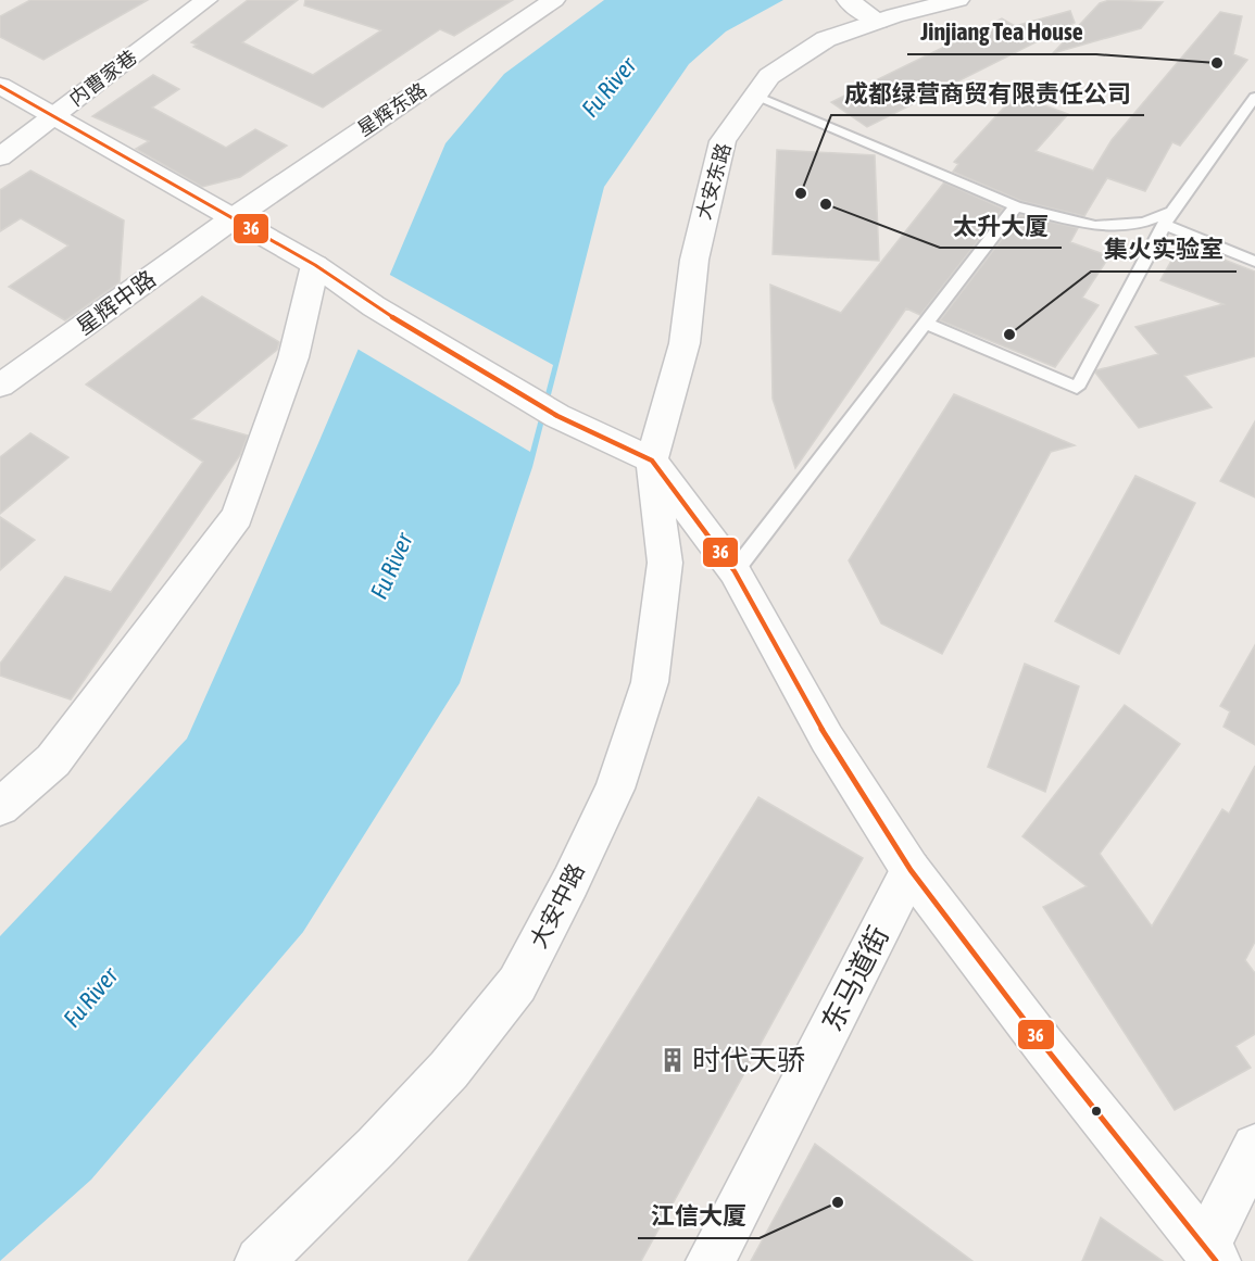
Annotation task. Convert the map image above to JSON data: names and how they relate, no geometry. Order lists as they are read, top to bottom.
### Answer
{
  "streets": {
    "street": [
      "内曹家巷",
      "星辉东路",
      "大安东路",
      "星辉中路",
      "大安中路",
      "东马道街"
    ]
  },
  "crossings": [
    ["星辉东路", "星辉中路"],
    ["大安东路", "大安中路"]
  ],
  "water": ["Fu River"],
  "places": {
    "other": [
      "Jinjiang Tea House",
      "成都绿营商贸有限责任公司",
      "太升大厦",
      "集火实验室",
      "江信大厦"
    ],
    "building": ["时代天骄"]
  },
  "lines": ["transit line 36"]
}
